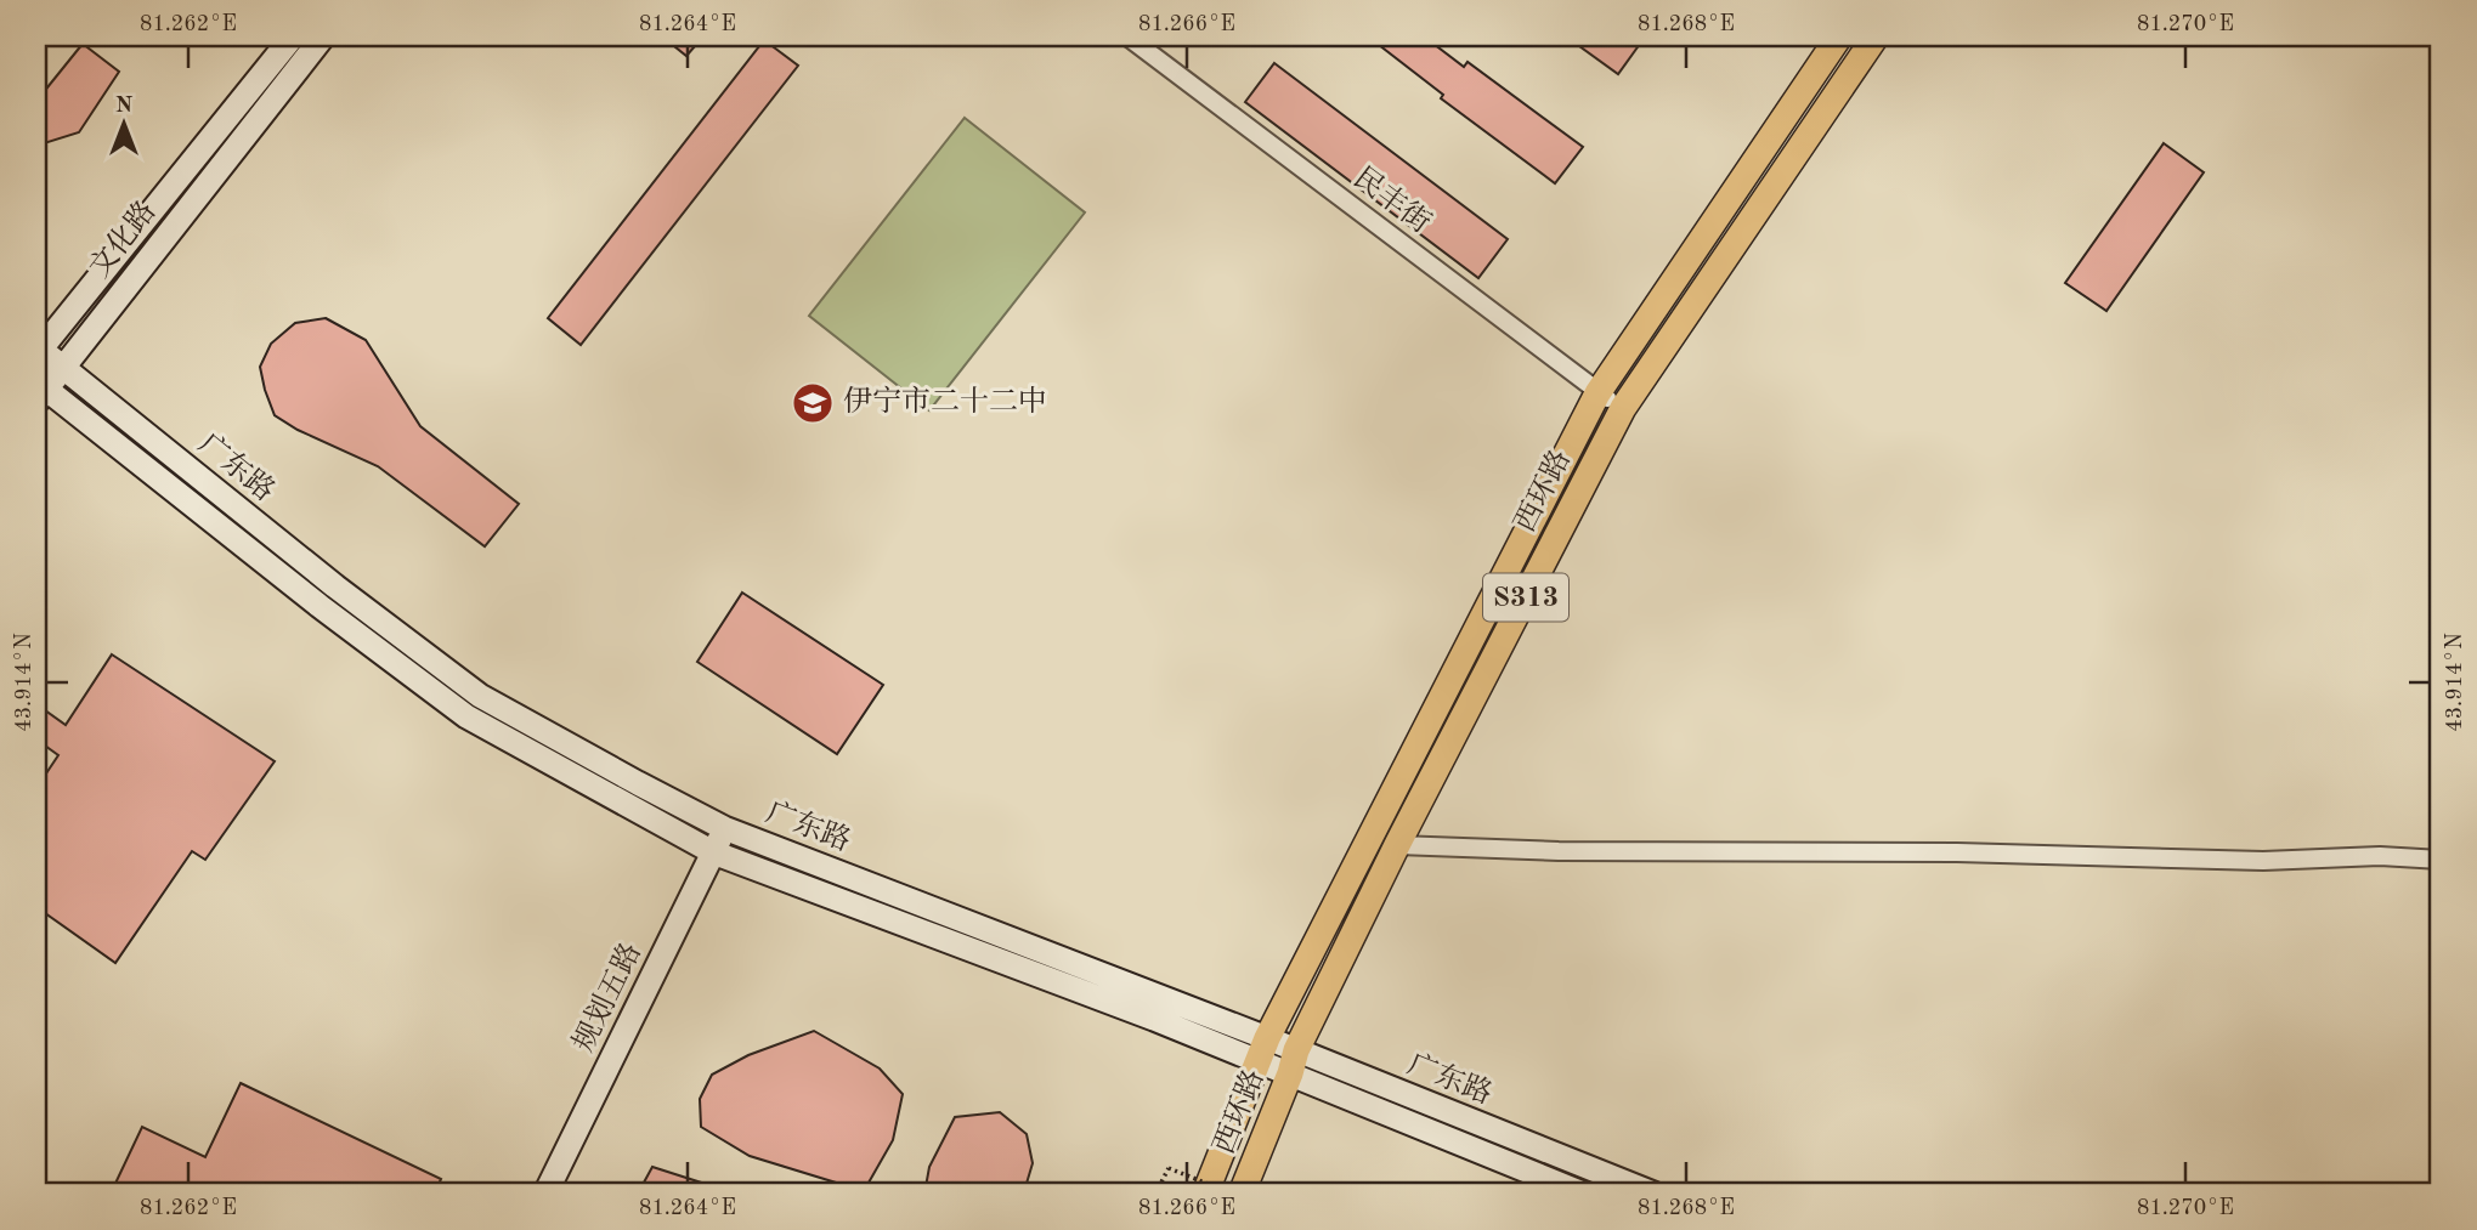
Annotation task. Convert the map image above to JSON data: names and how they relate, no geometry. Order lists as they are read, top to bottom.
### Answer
{
  "streets": {
    "main road": ["西环路", "S313"],
    "street": [
      "民丰街",
      "文化路",
      "广东路",
      "规划五路"
    ]
  },
  "crossings": [
    ["民丰街", "西环路"],
    ["文化路", "广东路"],
    ["广东路", "西环路"],
    ["广东路", "规划五路"]
  ],
  "places": {
    "school or university": ["伊宁市二十二中"]
  },
  "north": "top",
  "coordinates": [
    "81.262°E",
    "81.264°E",
    "81.266°E",
    "81.268°E",
    "81.270°E",
    "43.914°N"
  ]
}
